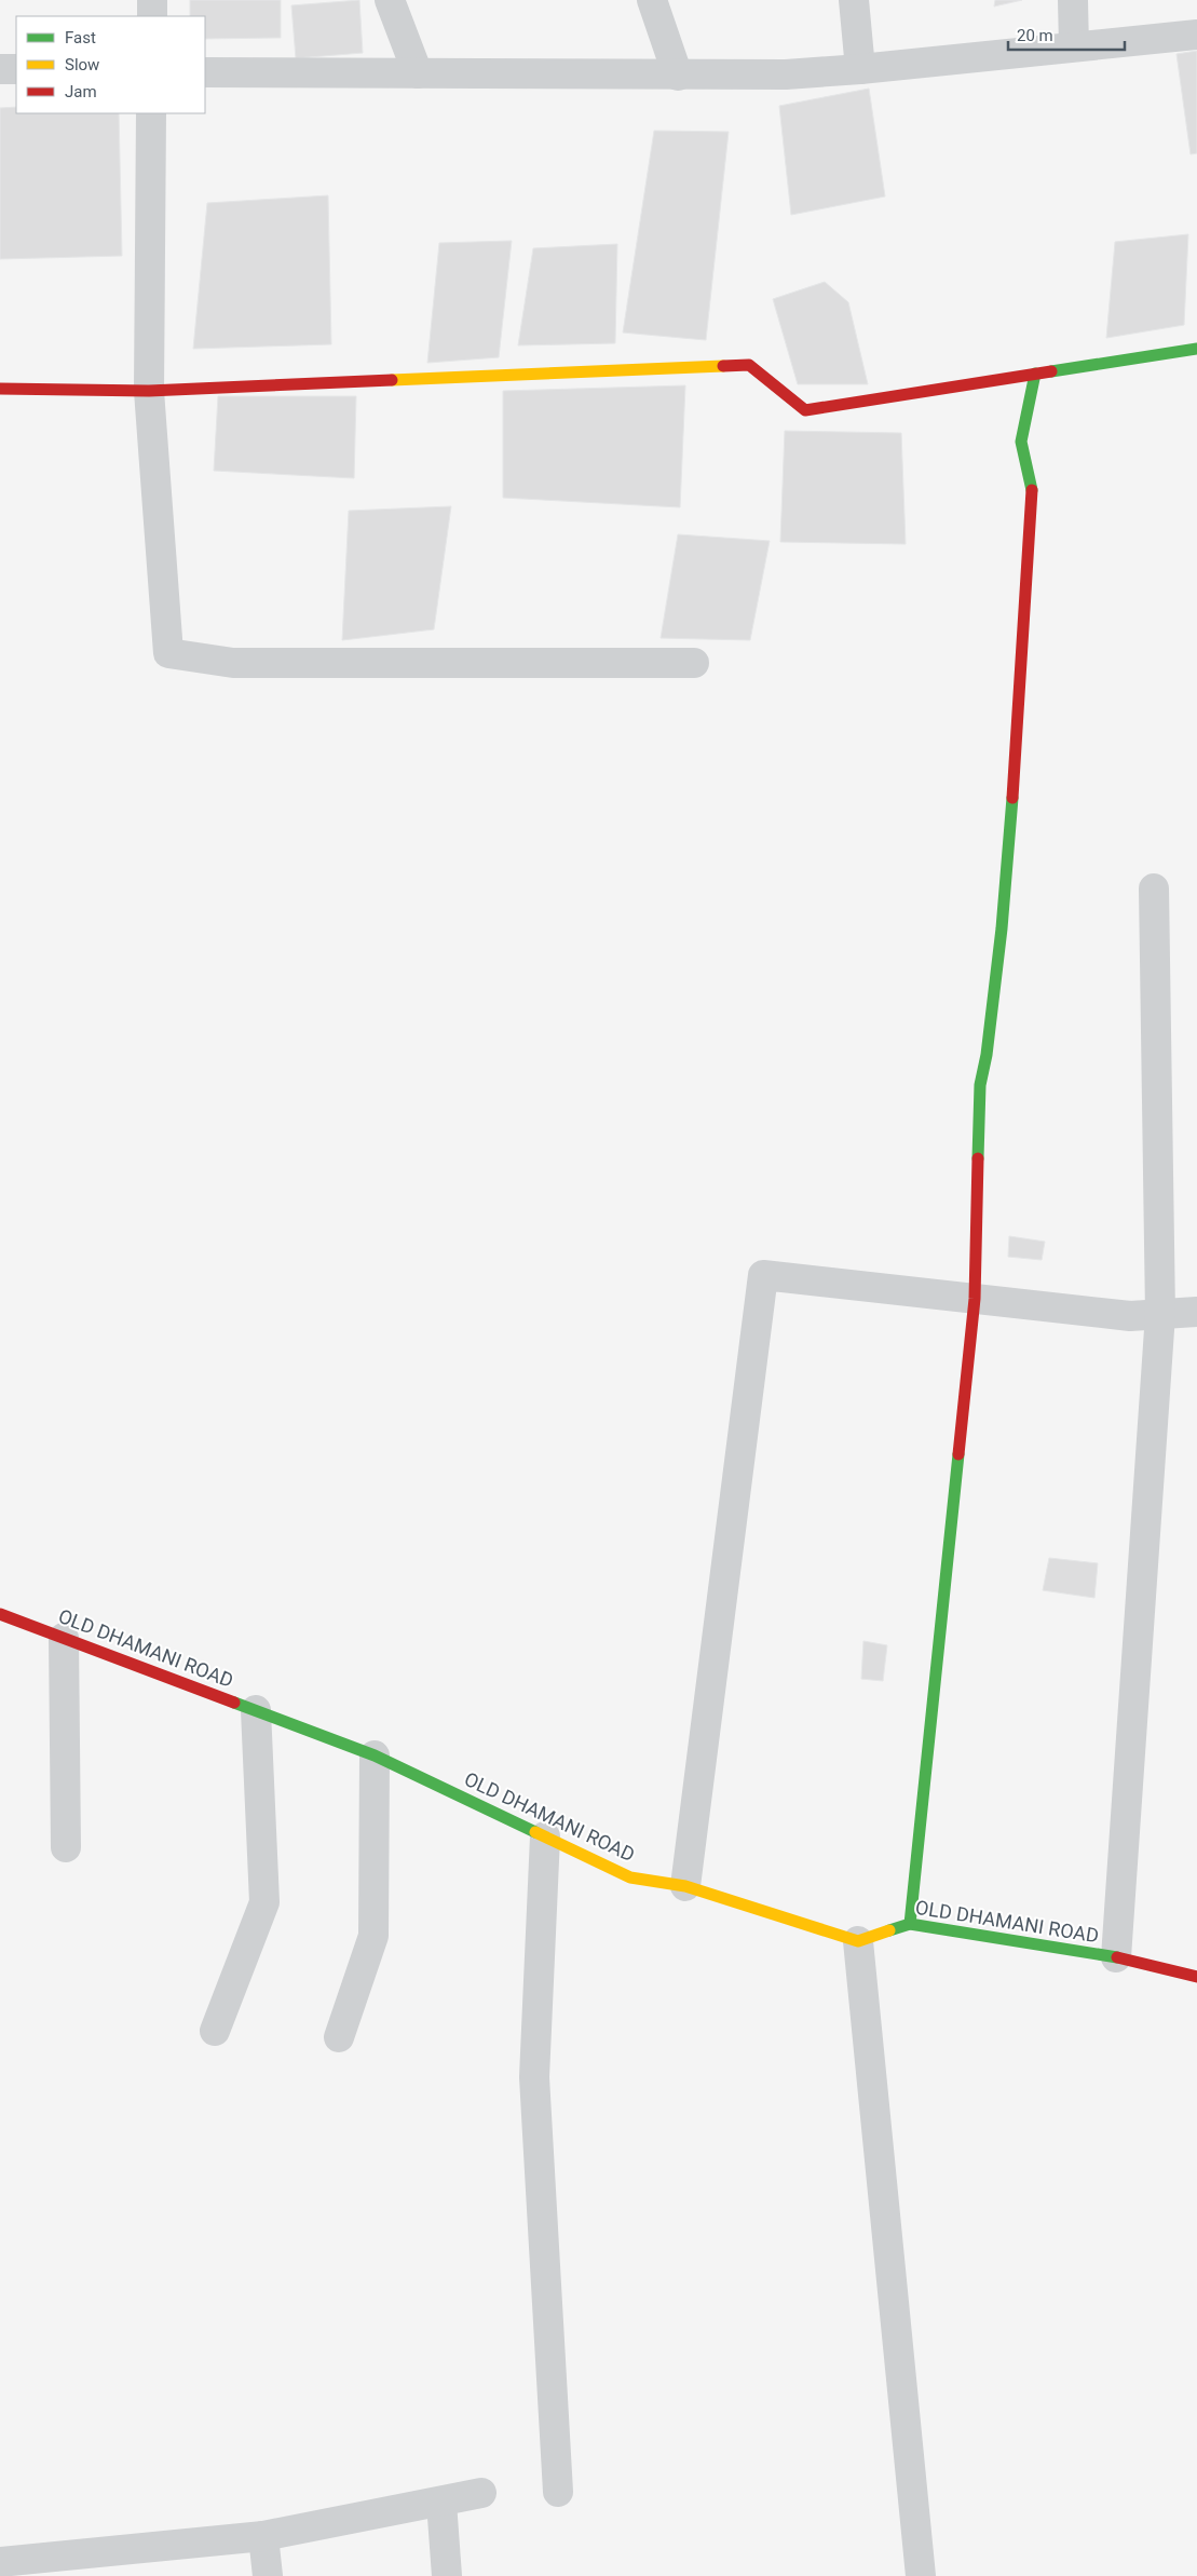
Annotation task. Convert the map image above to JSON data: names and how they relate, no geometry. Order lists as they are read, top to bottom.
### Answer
{
  "streets": {
    "street": ["OLD DHAMANI ROAD"]
  },
  "legend": ["Fast", "Slow", "Jam"],
  "scale_bar": "20 m"
}
